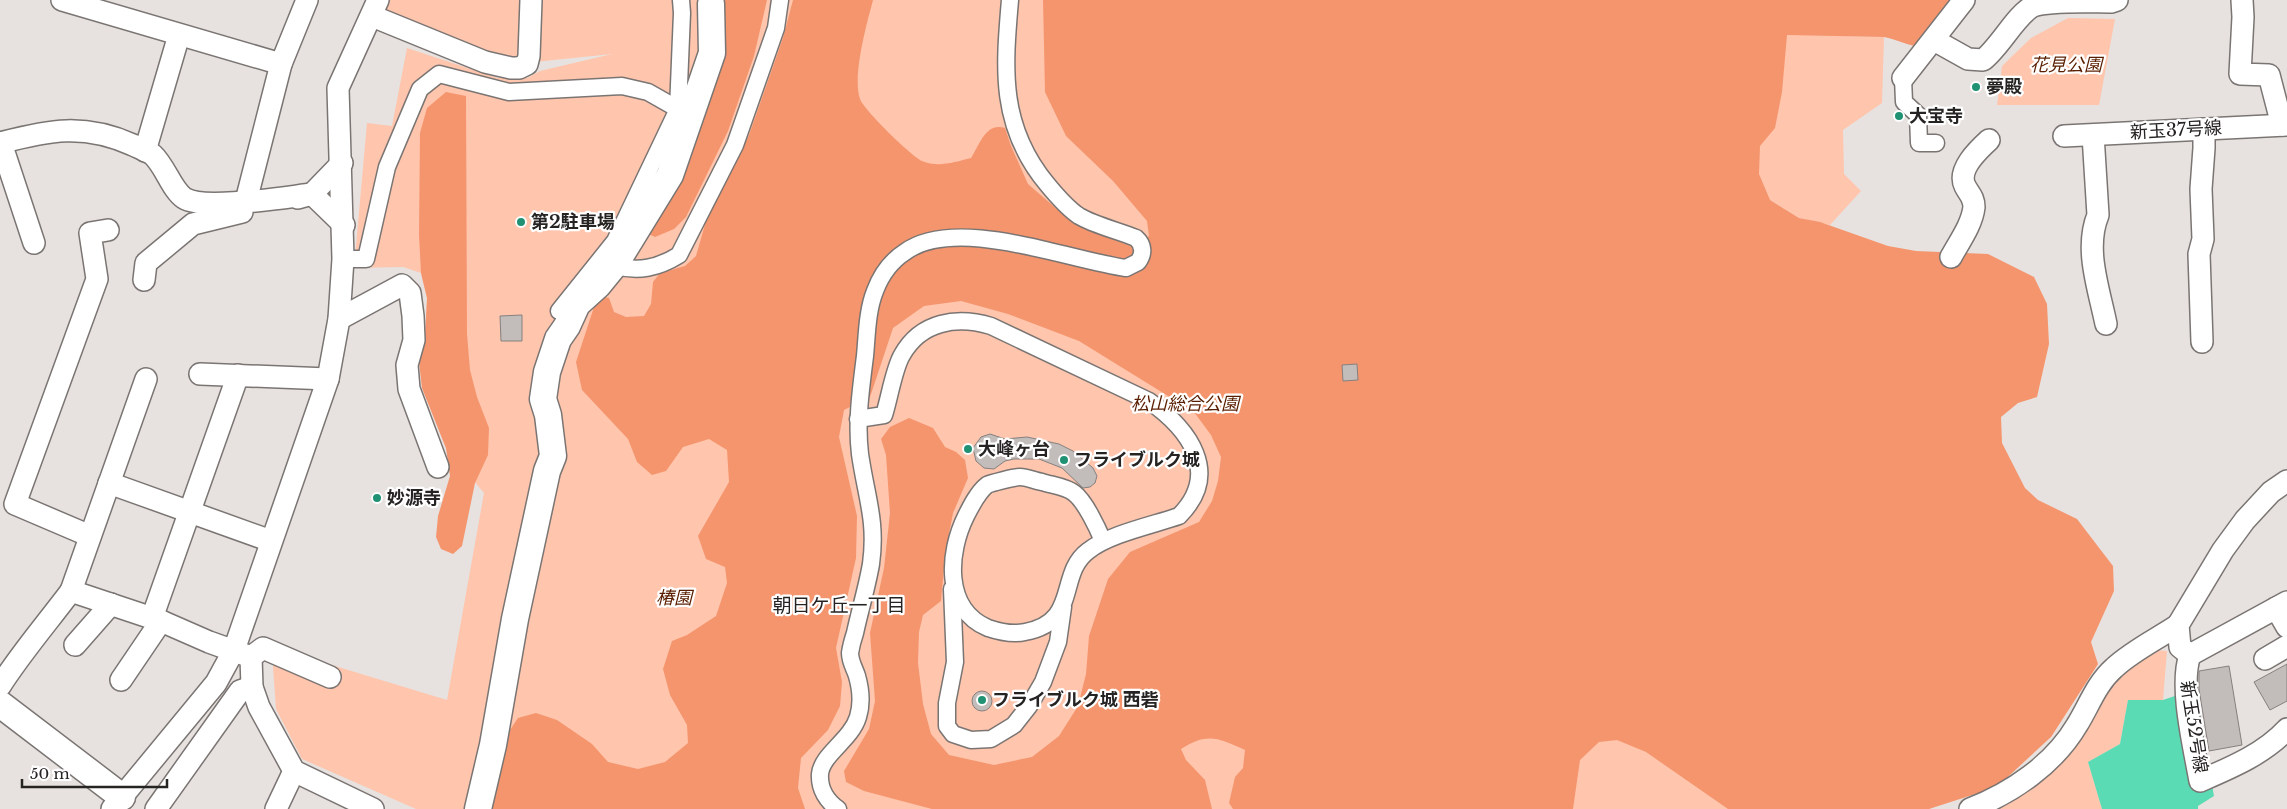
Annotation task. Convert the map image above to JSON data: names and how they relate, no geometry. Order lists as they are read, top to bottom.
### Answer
{
  "streets": {
    "street": ["新玉37号線", "新玉52号線"]
  },
  "districts": ["朝日ケ丘一丁目"],
  "parks": ["花見公園", "松山総合公園", "椿園"],
  "places": [
    "夢殿",
    "大宝寺",
    "第2駐車場",
    "大峰ヶ台",
    "フライブルク城",
    "妙源寺",
    "フライブルク城 西砦"
  ],
  "scale_bar": "50 m"
}
